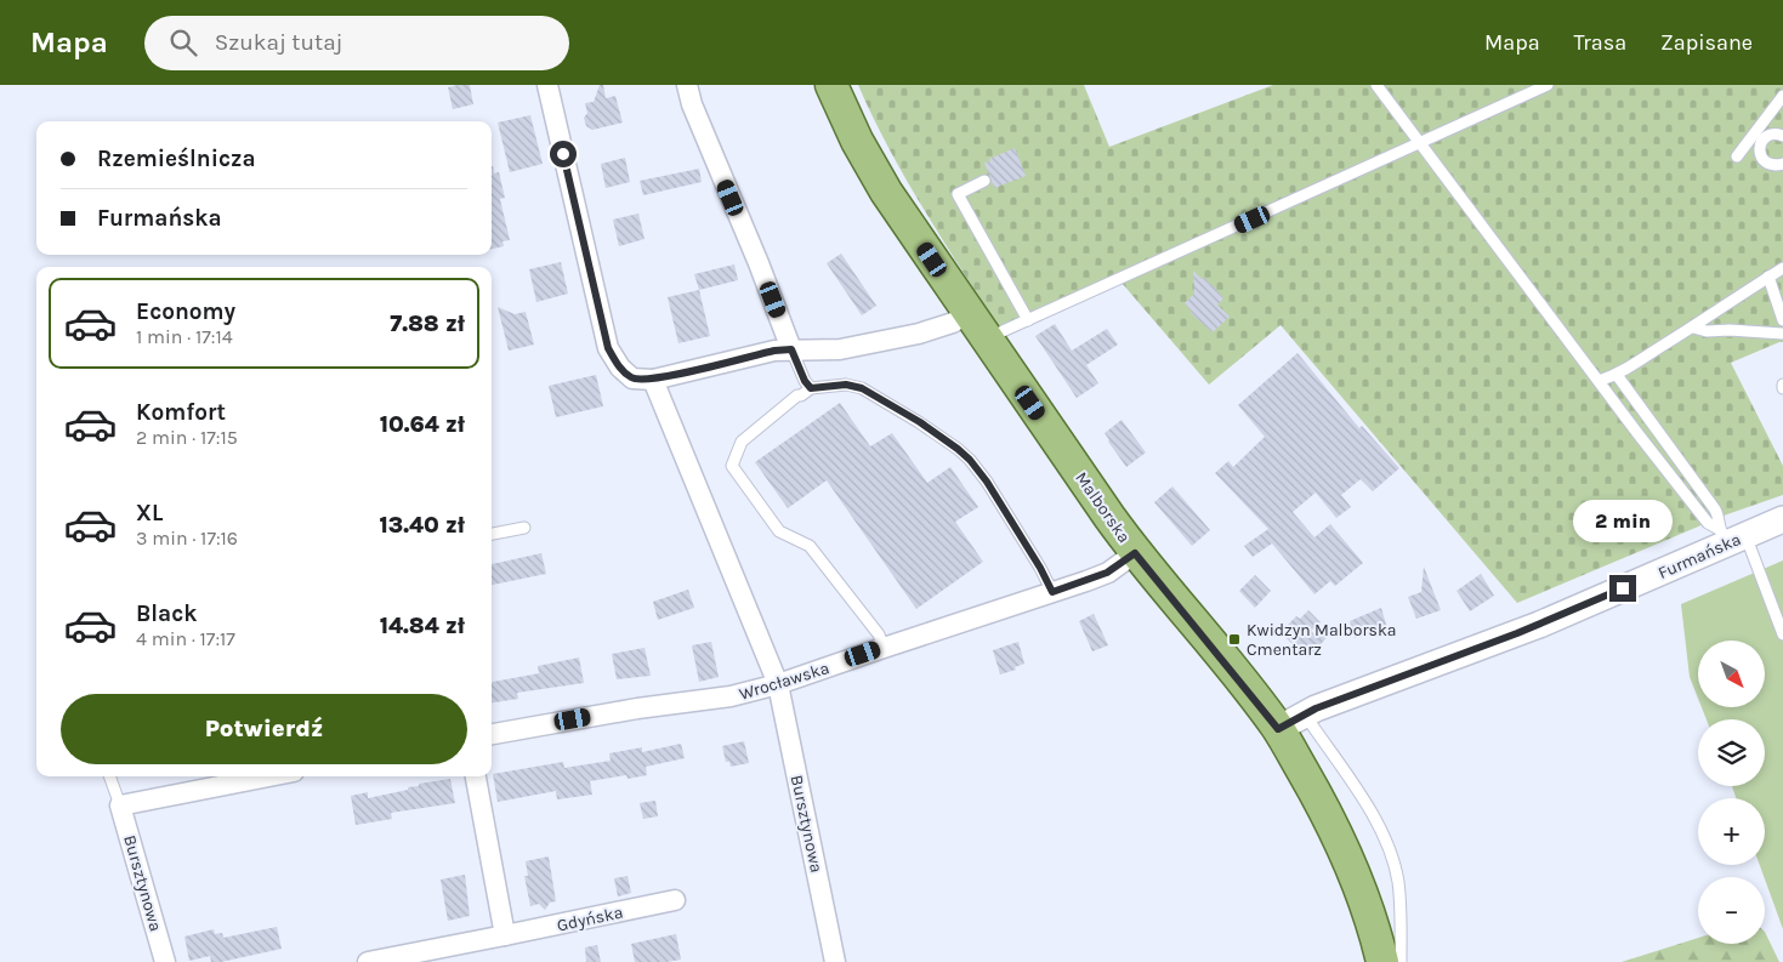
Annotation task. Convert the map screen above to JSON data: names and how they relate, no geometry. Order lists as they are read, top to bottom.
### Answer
{
  "streets": {
    "main road": ["Malborska"],
    "street": [
      "Furmańska",
      "Wrocławska",
      "Bursztynowa",
      "Gdyńska"
    ]
  },
  "crossings": [
    ["Malborska", "Furmańska"],
    ["Malborska", "Wrocławska"],
    ["Wrocławska", "Bursztynowa"]
  ],
  "places": {
    "transit": ["Kwidzyn Malborska Cmentarz"]
  },
  "north": "bottom right",
  "page": {
    "header": "Mapa",
    "search": "Szukaj tutaj",
    "nav": ["Mapa", "Trasa", "Zapisane"],
    "banner": ["Rzemieślnicza", "Furmańska"],
    "list": [
      {
        "name": "Economy",
        "note": "1 min · 17:14",
        "value": "7.88 zł"
      },
      {
        "name": "Komfort",
        "note": "2 min · 17:15",
        "value": "10.64 zł"
      },
      {
        "name": "XL",
        "note": "3 min · 17:16",
        "value": "13.40 zł"
      },
      {
        "name": "Black",
        "note": "4 min · 17:17",
        "value": "14.84 zł"
      }
    ],
    "bubble": "2 min",
    "map_buttons": ["+", "−"],
    "buttons": "Potwierdź"
  }
}
